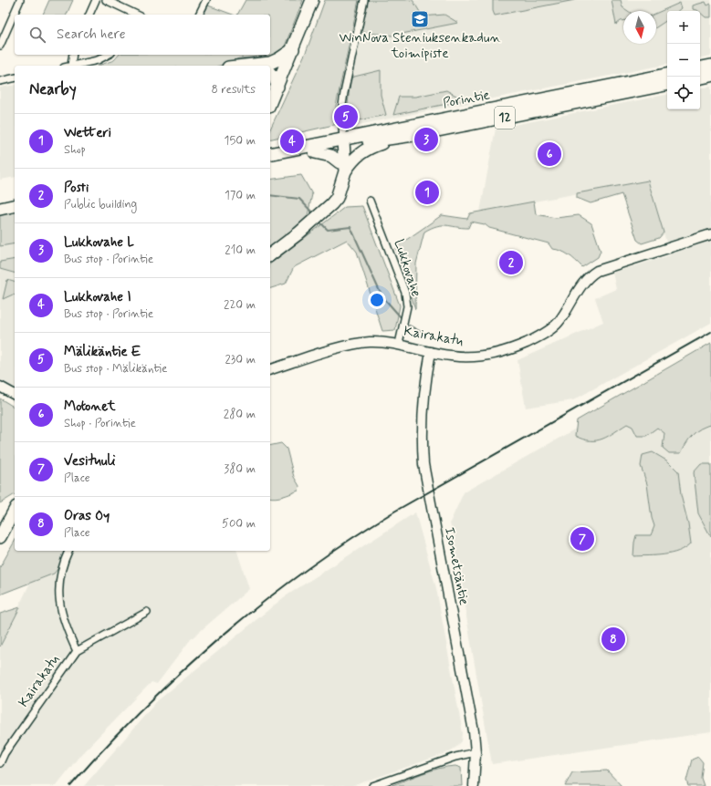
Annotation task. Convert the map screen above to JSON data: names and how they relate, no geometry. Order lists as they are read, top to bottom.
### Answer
{
  "streets": {
    "highway": ["Porintie", "12"],
    "main road": ["Kairakatu", "Isometsäntie"],
    "street": ["Lukkovahe"]
  },
  "crossings": [
    ["Lukkovahe", "Kairakatu"],
    ["Kairakatu", "Isometsäntie"]
  ],
  "places": {
    "school or university": ["WinNova Steniuksenkadun toimipiste"]
  },
  "north": "bottom",
  "page": {
    "map_buttons": ["+", "−"],
    "search": "Search here",
    "heading": ["Nearby", "8 results"],
    "pins": [
      "5",
      "3",
      "4",
      "6",
      "1",
      "2",
      "7",
      "8"
    ],
    "list": [
      {
        "mark": "1",
        "name": "Wetteri",
        "note": "Shop",
        "value": "150 m"
      },
      {
        "mark": "2",
        "name": "Posti",
        "note": "Public building",
        "value": "170 m"
      },
      {
        "mark": "3",
        "name": "Lukkovahe L",
        "note": "Bus stop · Porintie",
        "value": "210 m"
      },
      {
        "mark": "4",
        "name": "Lukkovahe I",
        "note": "Bus stop · Porintie",
        "value": "220 m"
      },
      {
        "mark": "5",
        "name": "Mälikäntie E",
        "note": "Bus stop · Mälikäntie",
        "value": "230 m"
      },
      {
        "mark": "6",
        "name": "Motonet",
        "note": "Shop · Porintie",
        "value": "280 m"
      },
      {
        "mark": "7",
        "name": "Vesituuli",
        "note": "Place",
        "value": "380 m"
      },
      {
        "mark": "8",
        "name": "Oras Oy",
        "note": "Place",
        "value": "500 m"
      }
    ]
  }
}
